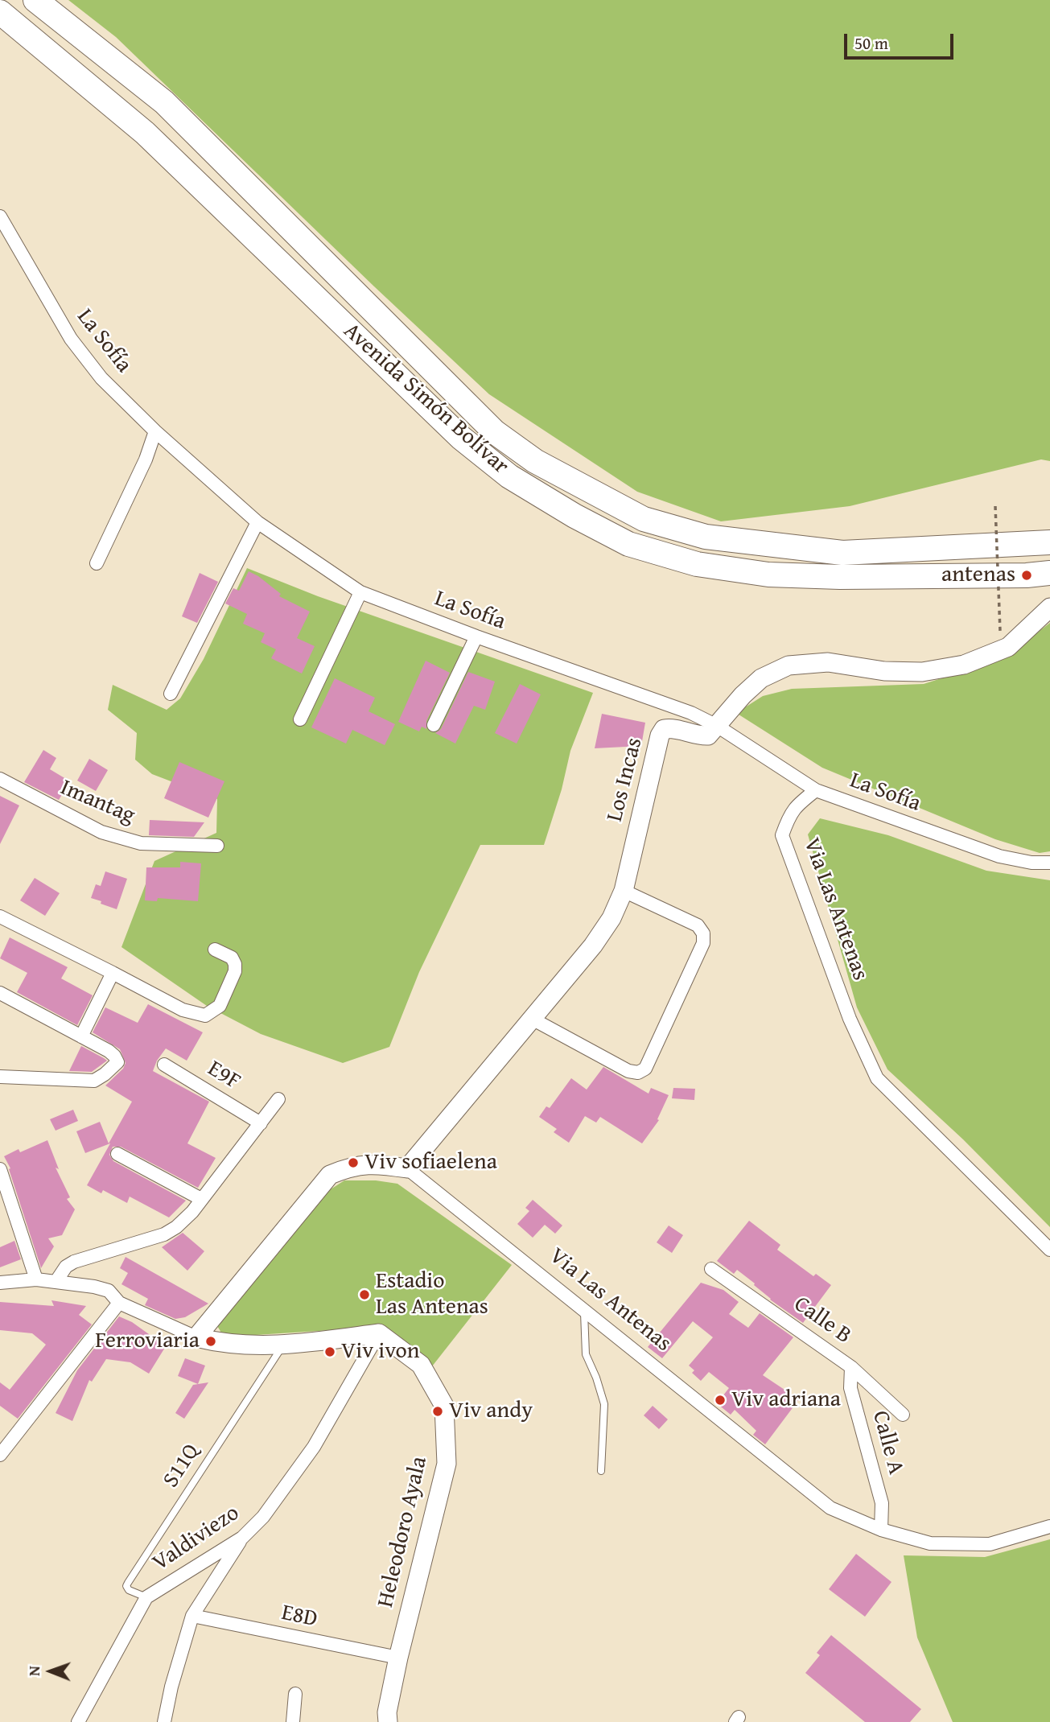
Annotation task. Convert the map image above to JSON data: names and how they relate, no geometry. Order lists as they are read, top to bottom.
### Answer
{
  "streets": {
    "highway": ["Avenida Simón Bolívar"],
    "street": [
      "La Sofía",
      "Los Incas",
      "Imantag",
      "Via Las Antenas",
      "E9F",
      "Calle B",
      "Calle A",
      "Heleodoro Ayala",
      "Valdiviezo",
      "E8D"
    ],
    "lane": ["S11Q"]
  },
  "crossings": [
    ["La Sofía", "Los Incas"],
    ["La Sofía", "Via Las Antenas"],
    ["Los Incas", "Via Las Antenas"],
    ["Via Las Antenas", "Calle A"],
    ["Calle B", "Calle A"],
    ["S11Q", "Valdiviezo"],
    ["Heleodoro Ayala", "Valdiviezo"],
    ["Heleodoro Ayala", "E8D"]
  ],
  "places": [
    "antenas",
    "Viv sofiaelena",
    "Estadio Las Antenas",
    "Ferroviaria",
    "Viv ivon",
    "Viv adriana",
    "Viv andy"
  ],
  "scale_bar": "50 m",
  "north": "left"
}
